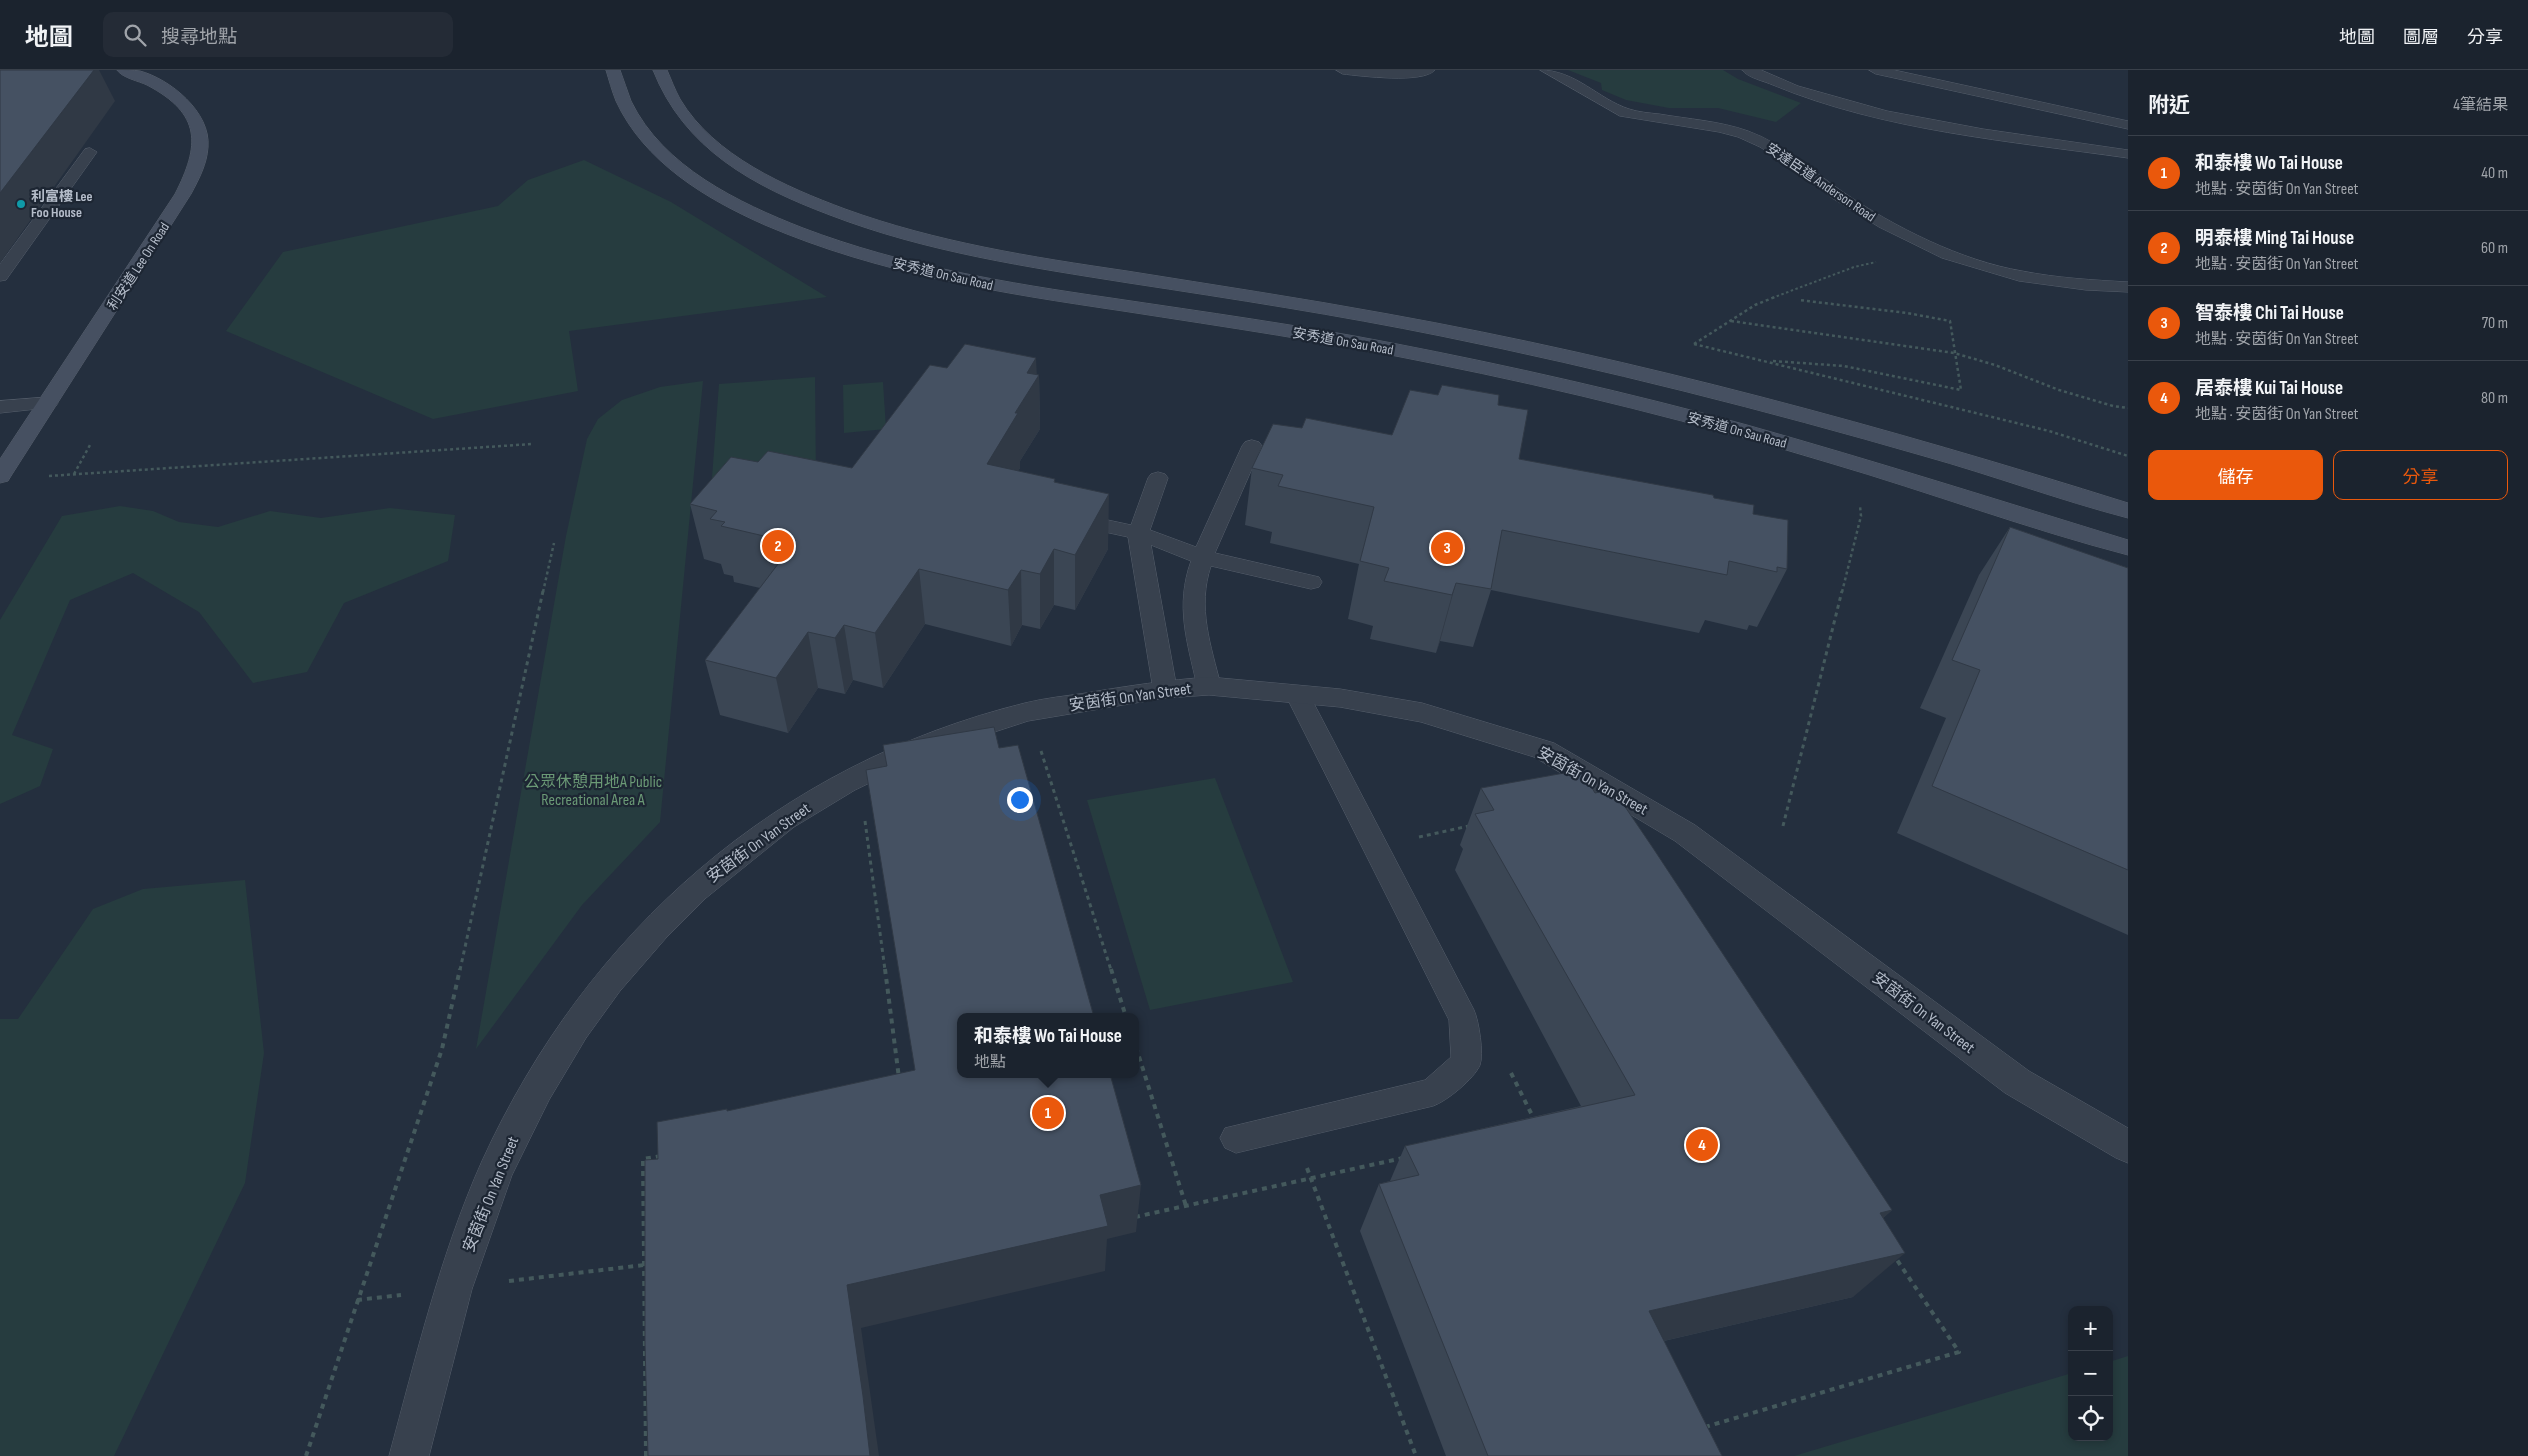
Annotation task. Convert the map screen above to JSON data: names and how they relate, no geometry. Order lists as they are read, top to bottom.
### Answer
{
  "streets": {
    "main road": ["利安道 Lee On Road", "安秀道 On Sau Road"],
    "street": ["安茵街 On Yan Street"],
    "lane": ["安達臣道 Anderson Road"]
  },
  "parks": ["公眾休憩用地A Public Recreational Area A"],
  "places": ["利富樓 Lee Foo House"],
  "page": {
    "header": "地圖",
    "search": "搜尋地點",
    "nav": ["地圖", "圖層", "分享"],
    "heading": ["附近", "4筆結果"],
    "list": [
      {
        "mark": "1",
        "name": "和泰樓 Wo Tai House",
        "note": "地點 · 安茵街 On Yan Street",
        "value": "40 m"
      },
      {
        "mark": "2",
        "name": "明泰樓 Ming Tai House",
        "note": "地點 · 安茵街 On Yan Street",
        "value": "60 m"
      },
      {
        "mark": "3",
        "name": "智泰樓 Chi Tai House",
        "note": "地點 · 安茵街 On Yan Street",
        "value": "70 m"
      },
      {
        "mark": "4",
        "name": "居泰樓 Kui Tai House",
        "note": "地點 · 安茵街 On Yan Street",
        "value": "80 m"
      }
    ],
    "buttons": ["儲存", "分享"],
    "pins": [
      "2",
      "3",
      "1",
      "4"
    ],
    "popup": ["和泰樓 Wo Tai House", "地點"],
    "map_buttons": ["+", "−"]
  }
}
